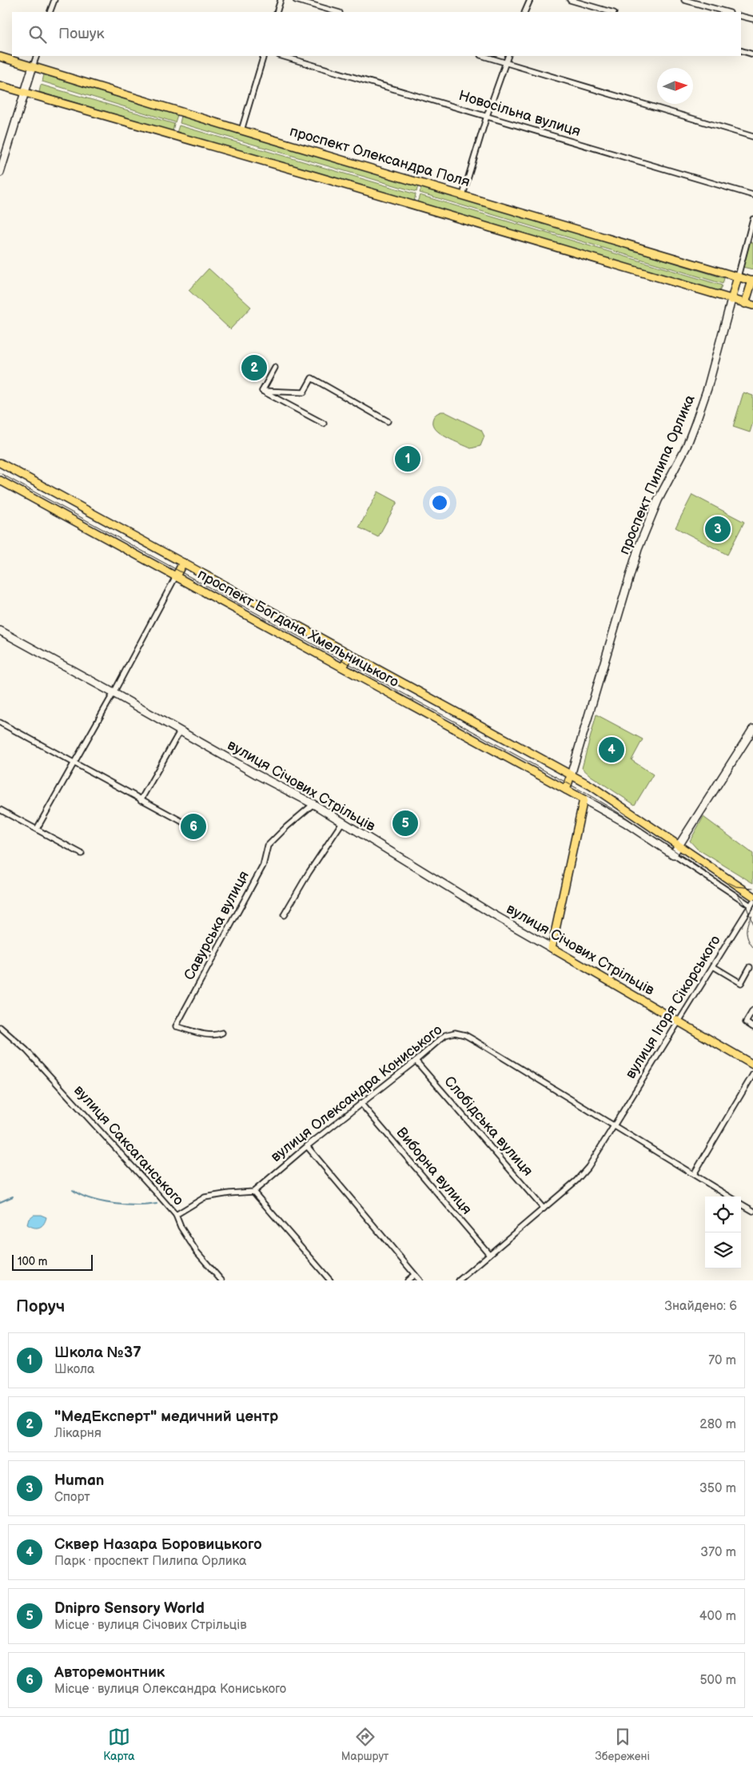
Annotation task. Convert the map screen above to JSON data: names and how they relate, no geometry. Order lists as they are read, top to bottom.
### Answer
{
  "streets": {
    "main road": ["проспект Олександра Поля", "проспект Богдана Хмельницького", "вулиця Січових Стрільців"],
    "street": [
      "Новосільна вулиця",
      "проспект Пилипа Орлика",
      "Савурська вулиця",
      "вулиця Ігоря Сікорського",
      "вулиця Олександра Кониського",
      "Слобідська вулиця",
      "вулиця Саксаганського",
      "Виборна вулиця"
    ]
  },
  "crossings": [
    ["проспект Пилипа Орлика", "проспект Богдана Хмельницького"],
    ["вулиця Січових Стрільців", "Савурська вулиця"],
    ["вулиця Січових Стрільців", "вулиця Ігоря Сікорського"],
    ["вулиця Ігоря Сікорського", "вулиця Олександра Кониського"],
    ["вулиця Ігоря Сікорського", "Слобідська вулиця"],
    ["вулиця Ігоря Сікорського", "Виборна вулиця"],
    ["вулиця Олександра Кониського", "Слобідська вулиця"],
    ["вулиця Олександра Кониського", "Виборна вулиця"]
  ],
  "scale_bar": "100 m",
  "north": "right",
  "page": {
    "search": "Пошук",
    "pins": [
      "2",
      "1",
      "3",
      "4",
      "5",
      "6"
    ],
    "scale": "100 m",
    "heading": ["Поруч", "Знайдено: 6"],
    "list": [
      {
        "mark": "1",
        "name": "Школа №37",
        "note": "Школа",
        "value": "70 m"
      },
      {
        "mark": "2",
        "name": "\"МедЕксперт\" медичний центр",
        "note": "Лікарня",
        "value": "280 m"
      },
      {
        "mark": "3",
        "name": "Human",
        "note": "Спорт",
        "value": "350 m"
      },
      {
        "mark": "4",
        "name": "Сквер Назара Боровицького",
        "note": "Парк · проспект Пилипа Орлика",
        "value": "370 m"
      },
      {
        "mark": "5",
        "name": "Dnipro Sensory World",
        "note": "Місце · вулиця Січових Стрільців",
        "value": "400 m"
      },
      {
        "mark": "6",
        "name": "Авторемонтник",
        "note": "Місце · вулиця Олександра Кониського",
        "value": "500 m"
      }
    ],
    "nav": ["Карта", "Маршрут", "Збережені"]
  }
}
